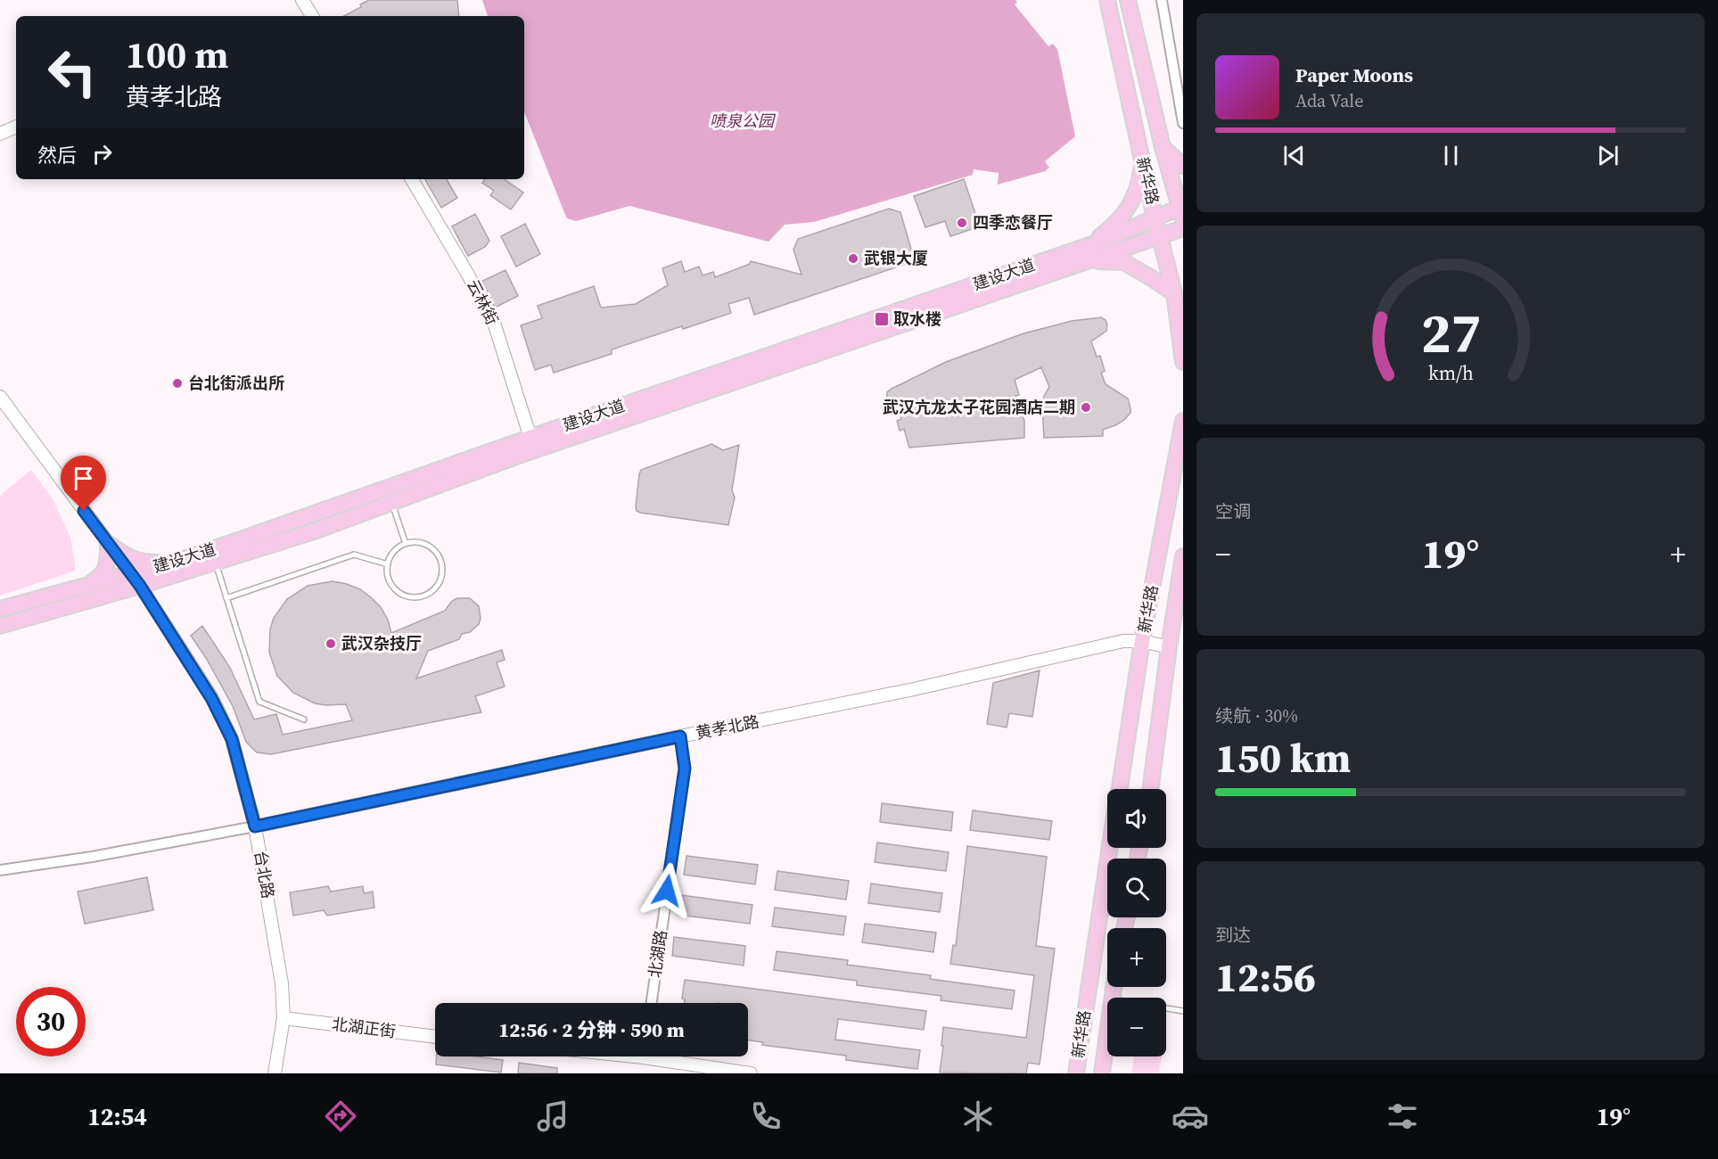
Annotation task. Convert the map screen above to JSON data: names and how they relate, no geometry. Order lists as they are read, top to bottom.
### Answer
{
  "streets": {
    "main road": ["新华路", "建设大道"],
    "street": [
      "云林街",
      "黄孝北路",
      "台北路",
      "北湖路",
      "北湖正街"
    ]
  },
  "crossings": [
    ["新华路", "建设大道"],
    ["新华路", "黄孝北路"],
    ["建设大道", "云林街"],
    ["建设大道", "台北路"],
    ["黄孝北路", "台北路"],
    ["黄孝北路", "北湖路"],
    ["台北路", "北湖正街"]
  ],
  "parks": ["喷泉公园"],
  "places": {
    "other": [
      "四季恋餐厅",
      "武银大厦",
      "台北街派出所",
      "武汉亢龙太子花园酒店二期",
      "武汉杂技厅"
    ],
    "transit": ["取水楼"]
  },
  "page": {
    "turn": ["100 m", "黄孝北路"],
    "song": ["Paper Moons", "Ada Vale"],
    "then": "然后",
    "tile": [
      "空调",
      ["续航 · 30%", "150 km"],
      ["到达", "12:56"]
    ],
    "heat": ["−", "19°", "+"],
    "map_buttons": ["+", "−"],
    "limit": "30",
    "trip": "12:56 · 2 分钟 · 590 m",
    "tabs": ["12:54", "19°"],
    "gauge": ["27", "km/h"]
  }
}
